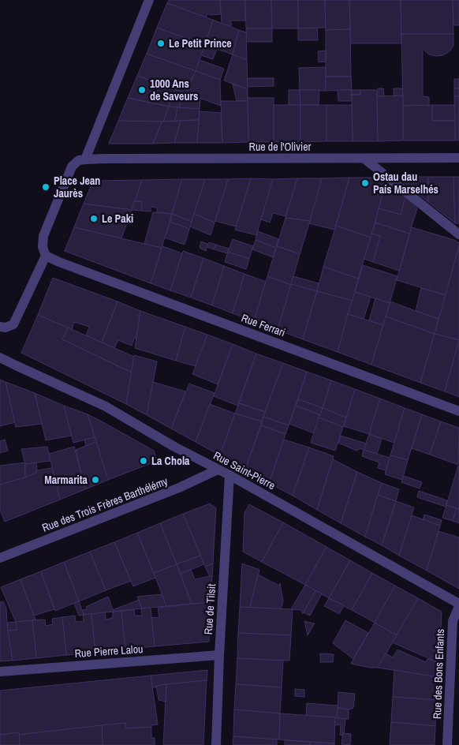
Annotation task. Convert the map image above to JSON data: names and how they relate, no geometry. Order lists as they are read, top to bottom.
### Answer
{
  "streets": {
    "street": [
      "Rue de l'Olivier",
      "Rue Ferrari",
      "Rue Saint-Pierre",
      "Rue des Trois Frères Barthélémy",
      "Rue de Tilsit",
      "Rue Pierre Lalou",
      "Rue des Bons Enfants"
    ]
  },
  "crossings": [
    ["Rue Saint-Pierre", "Rue des Trois Frères Barthélémy"],
    ["Rue Saint-Pierre", "Rue de Tilsit"],
    ["Rue Saint-Pierre", "Rue des Bons Enfants"],
    ["Rue de Tilsit", "Rue Pierre Lalou"]
  ],
  "places": [
    "Le Petit Prince",
    "1000 Ans de Saveurs",
    "Ostau dau País Marselhés",
    "Place Jean Jaurès",
    "Le Paki",
    "La Chola",
    "Marmarita"
  ]
}
